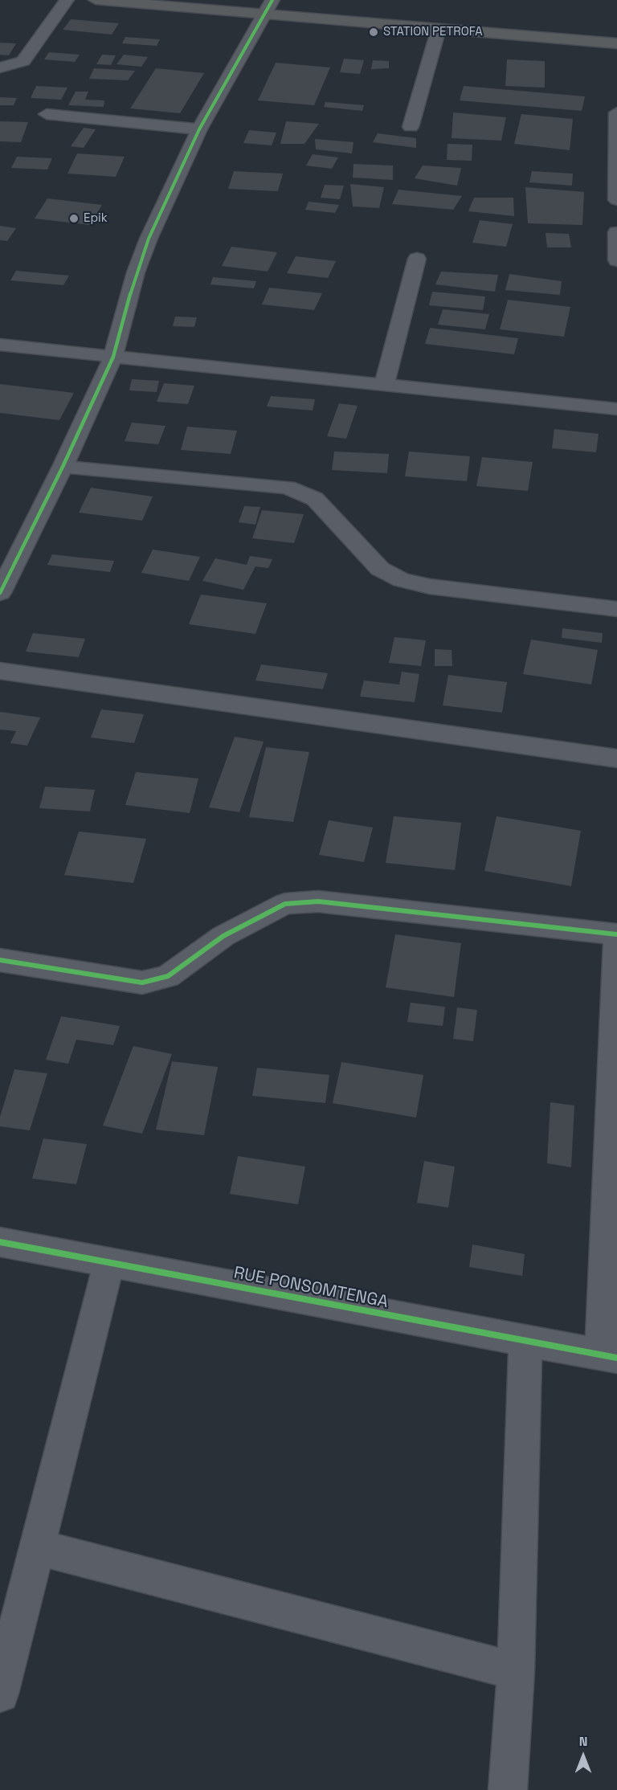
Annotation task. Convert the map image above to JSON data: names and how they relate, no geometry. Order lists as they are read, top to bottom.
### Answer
{
  "streets": {
    "street": ["RUE PONSOMTENGA"]
  },
  "places": ["STATION PETROFA", "Epik"],
  "north": "top"
}
